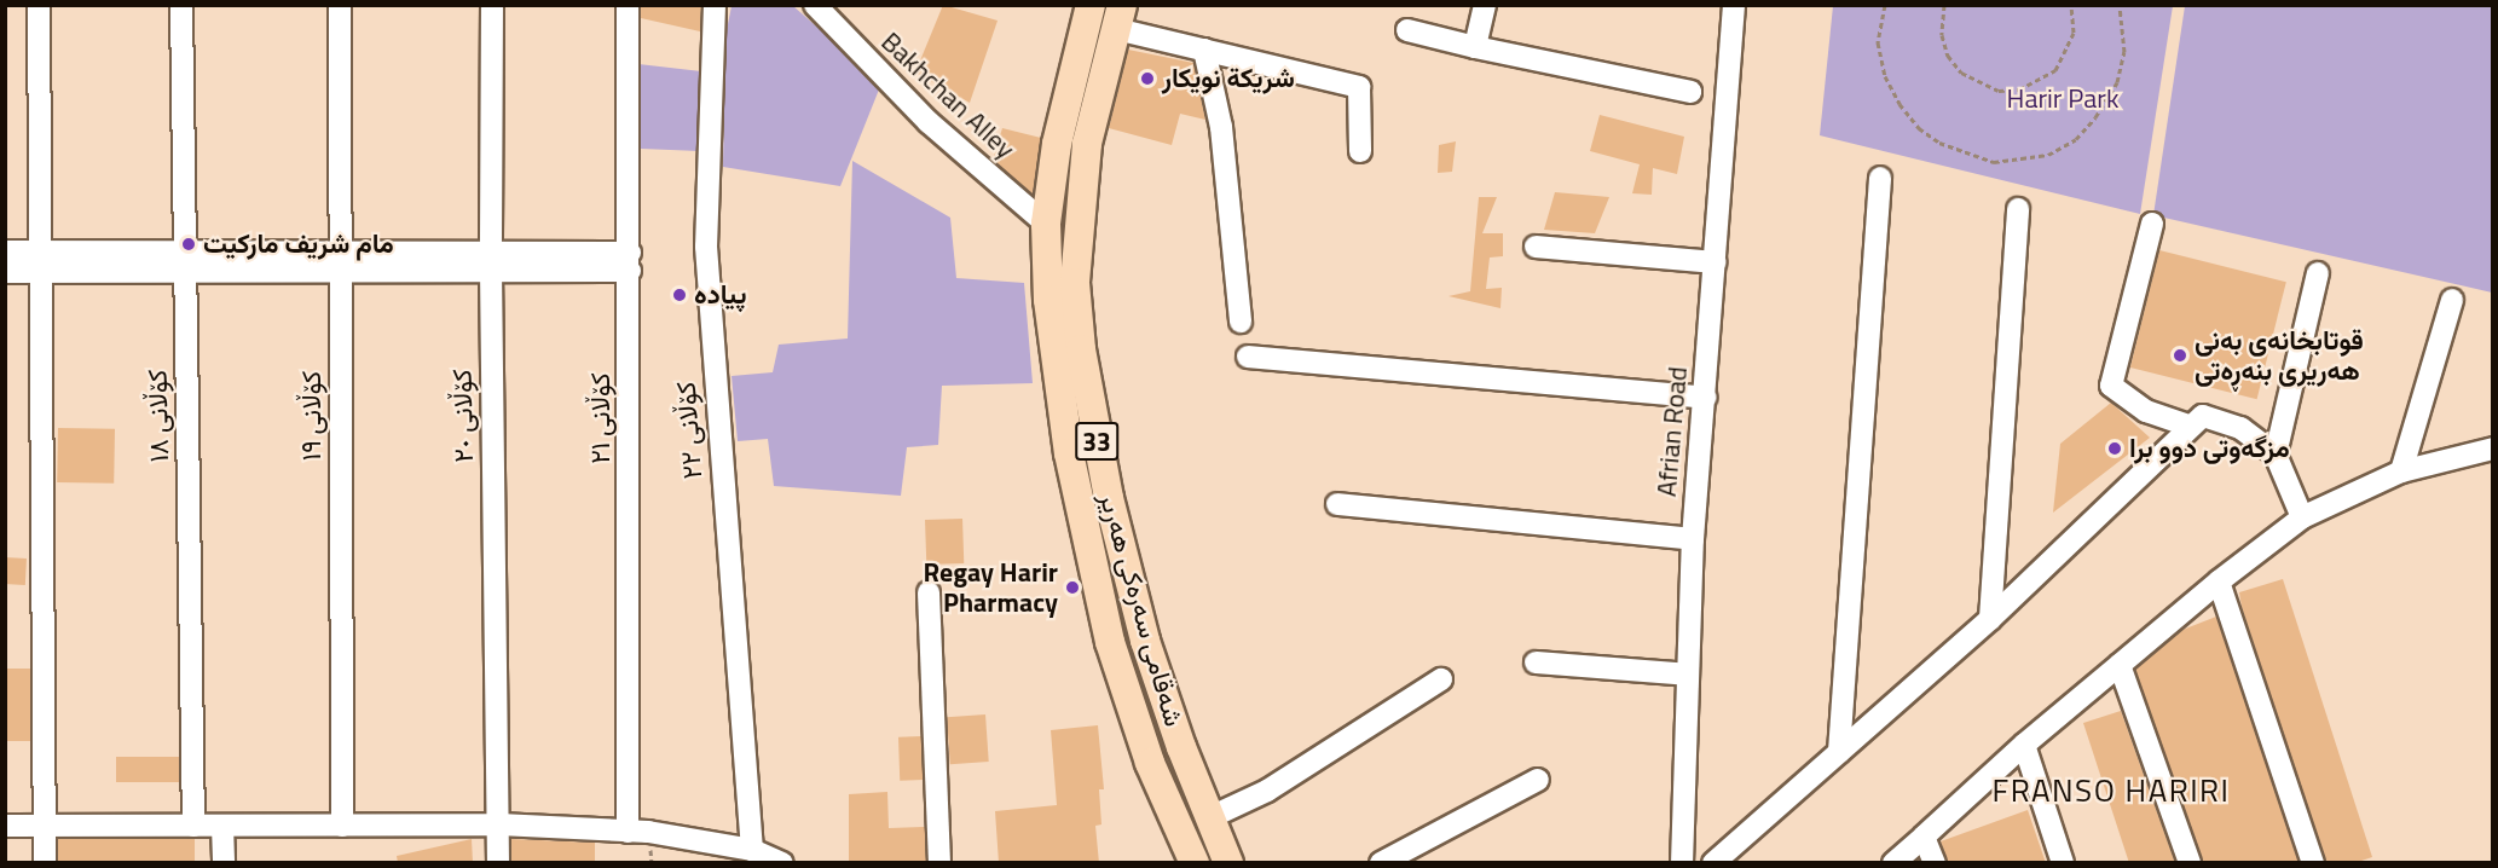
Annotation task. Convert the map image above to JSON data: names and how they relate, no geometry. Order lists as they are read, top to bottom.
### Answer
{
  "streets": {
    "main road": ["33", "شەقامی سەرەکی هەریر"],
    "street": [
      "Bakhchan Alley",
      "کۆڵانی ١٨",
      "کۆڵانی ١٩",
      "کۆڵانی ٢٠",
      "کۆڵانی ٢١",
      "کۆڵانی ٢٢",
      "Afrian Road"
    ]
  },
  "crossings": [
    ["Bakhchan Alley", "شەقامی سەرەکی هەریر"]
  ],
  "districts": ["FRANSO HARIRI"],
  "parks": ["Harir Park"],
  "places": [
    "شريكة نويكار",
    "مام شریف مارکیت",
    "پیادە",
    "قوتابخانەی بەنی هەریری بنەڕەتی",
    "مزگەوتی دوو برا",
    "Regay Harir Pharmacy"
  ]
}
